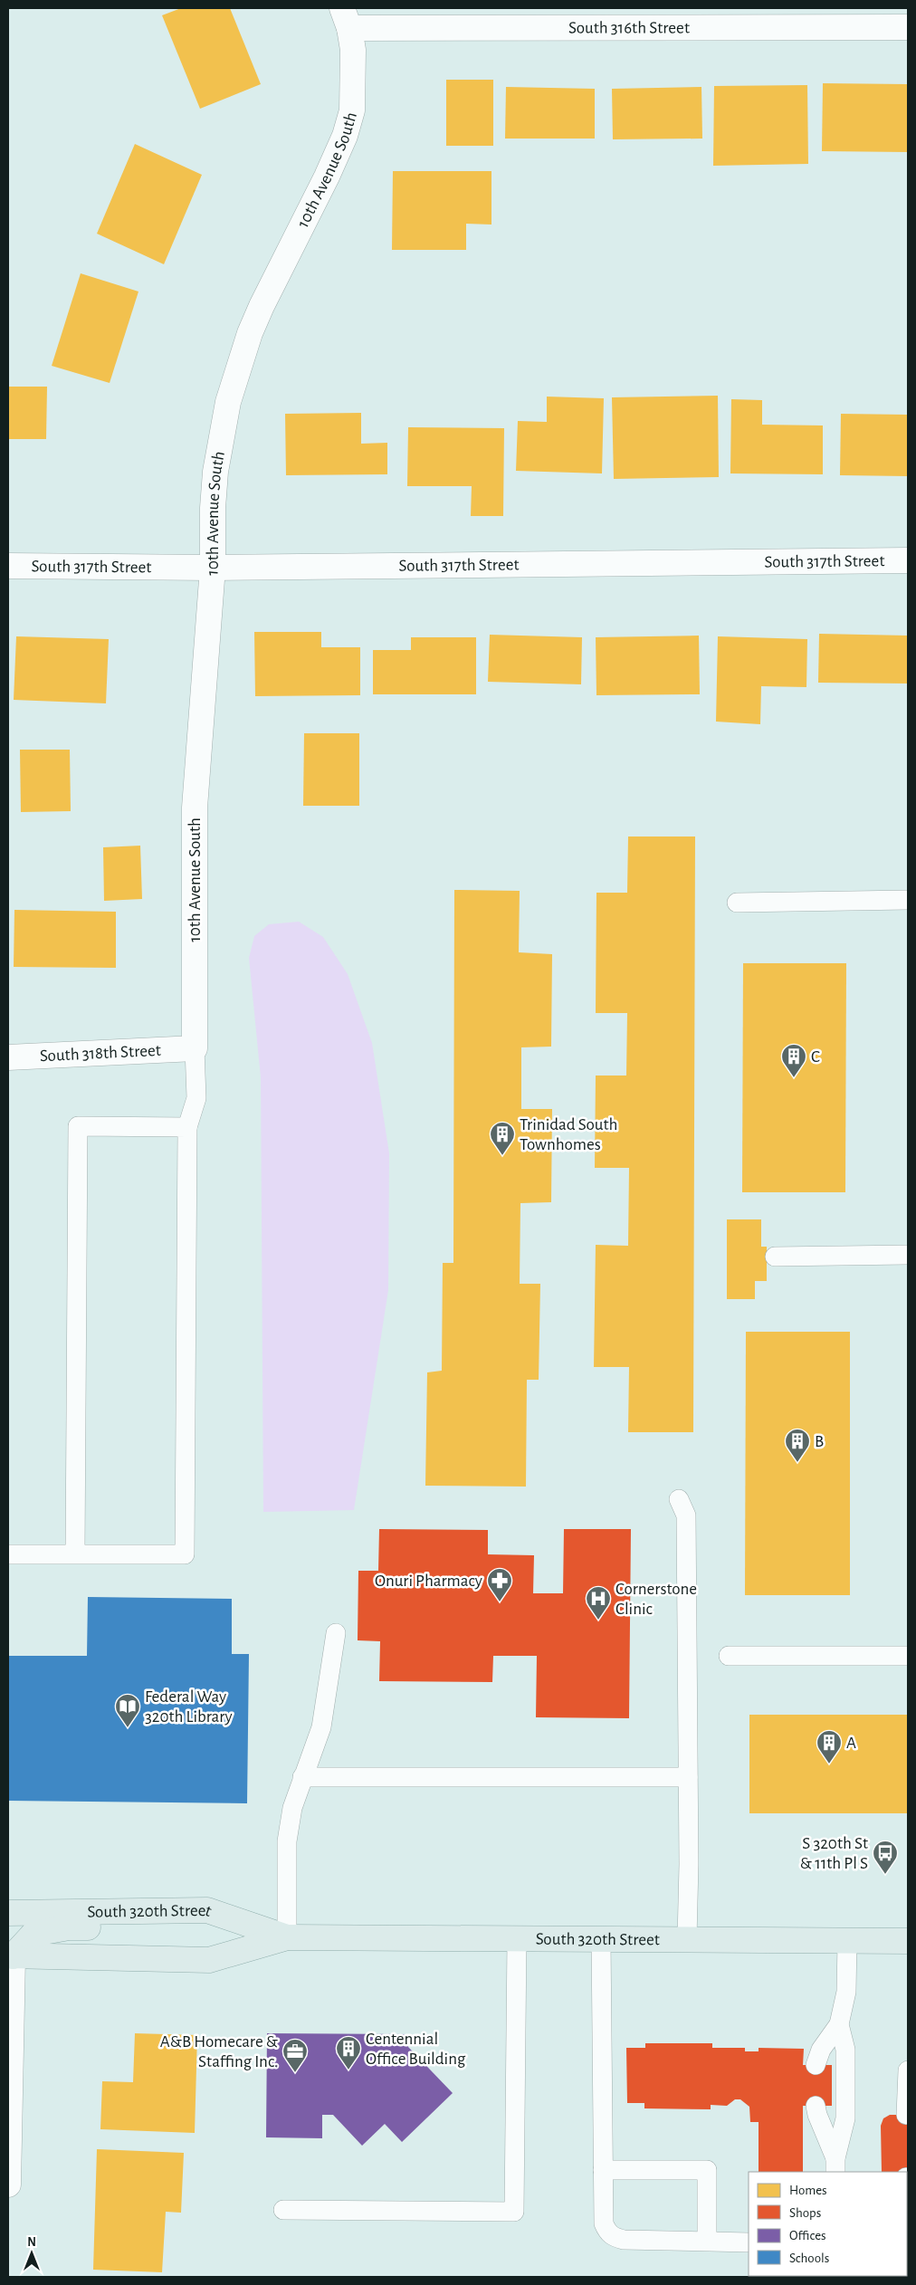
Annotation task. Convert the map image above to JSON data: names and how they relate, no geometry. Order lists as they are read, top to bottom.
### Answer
{
  "streets": {
    "main road": ["South 320th Street"],
    "street": [
      "South 316th Street",
      "10th Avenue South",
      "South 317th Street",
      "South 318th Street"
    ]
  },
  "crossings": [
    ["South 316th Street", "10th Avenue South"],
    ["10th Avenue South", "South 317th Street"],
    ["10th Avenue South", "South 318th Street"]
  ],
  "places": {
    "building": [
      "C",
      "Trinidad South Townhomes",
      "B",
      "A",
      "Centennial Office Building"
    ],
    "pharmacy": ["Onuri Pharmacy"],
    "hospital": ["Cornerstone Clinic"],
    "library": ["Federal Way 320th Library"],
    "bus stop": ["S 320th St & 11th Pl S"],
    "office": ["A&B Homecare & Staffing Inc."]
  },
  "legend": [
    "Homes",
    "Shops",
    "Offices",
    "Schools"
  ],
  "north": "top"
}
